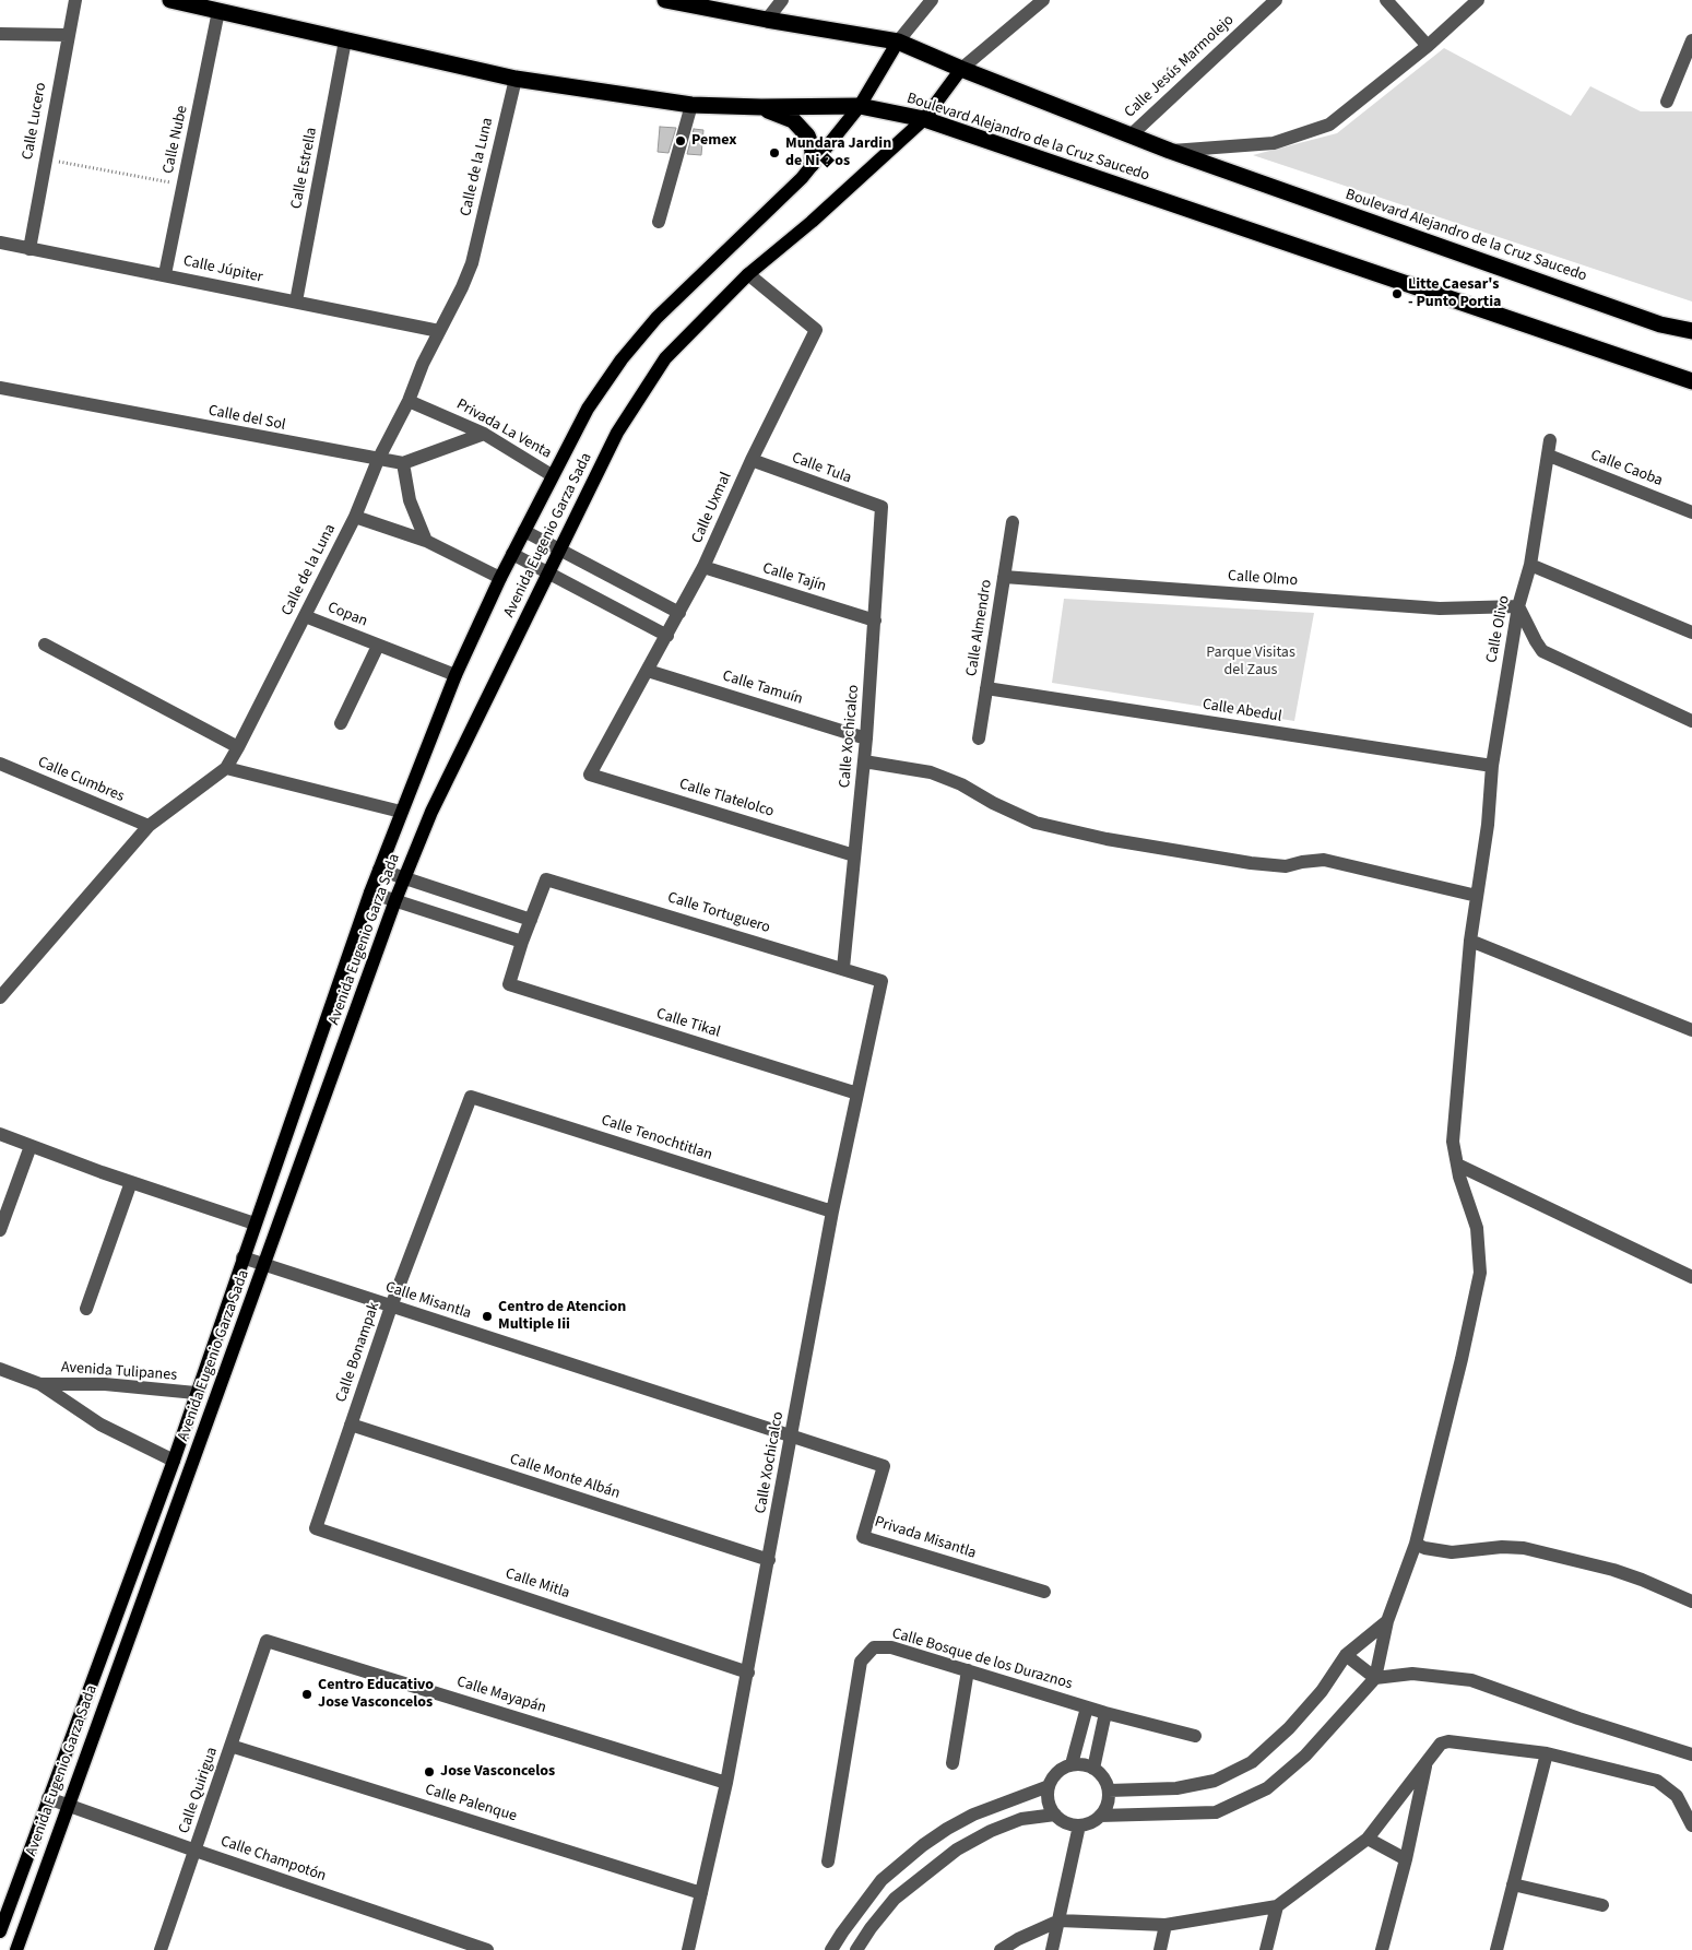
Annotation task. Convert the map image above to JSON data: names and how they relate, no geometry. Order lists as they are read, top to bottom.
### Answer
{
  "streets": {
    "highway": ["Boulevard Alejandro de la Cruz Saucedo"],
    "main road": ["Avenida Eugenio Garza Sada"],
    "street": [
      "Calle Jesús Marmolejo",
      "Calle Lucero",
      "Calle Nube",
      "Calle de la Luna",
      "Calle Estrella",
      "Calle Júpiter",
      "Calle del Sol",
      "Privada La Venta",
      "Calle Tula",
      "Calle Caoba",
      "Calle Uxmal",
      "Calle Tajín",
      "Calle Olmo",
      "Copan",
      "Calle Almendro",
      "Calle Olivo",
      "Calle Tamuín",
      "Calle Abedul",
      "Calle Xochicalco",
      "Calle Cumbres",
      "Calle Tlatelolco",
      "Calle Tortuguero",
      "Calle Tikal",
      "Calle Tenochtitlan",
      "Calle Misantla",
      "Calle Bonampak",
      "Avenida Tulipanes",
      "Calle Monte Albán",
      "Privada Misantla",
      "Calle Mitla",
      "Calle Bosque de los Duraznos",
      "Calle Mayapán",
      "Calle Quirigua",
      "Calle Palenque",
      "Calle Champotón"
    ]
  },
  "crossings": [
    ["Calle Jesús Marmolejo", "Boulevard Alejandro de la Cruz Saucedo"],
    ["Calle Lucero", "Calle Júpiter"],
    ["Boulevard Alejandro de la Cruz Saucedo", "Calle Nube"],
    ["Boulevard Alejandro de la Cruz Saucedo", "Calle de la Luna"],
    ["Boulevard Alejandro de la Cruz Saucedo", "Calle Estrella"],
    ["Boulevard Alejandro de la Cruz Saucedo", "Avenida Eugenio Garza Sada"],
    ["Calle Nube", "Calle Júpiter"],
    ["Calle de la Luna", "Calle Júpiter"],
    ["Calle de la Luna", "Calle del Sol"],
    ["Calle de la Luna", "Privada La Venta"],
    ["Calle de la Luna", "Copan"],
    ["Calle de la Luna", "Calle Cumbres"],
    ["Calle Estrella", "Calle Júpiter"],
    ["Calle del Sol", "Privada La Venta"],
    ["Privada La Venta", "Avenida Eugenio Garza Sada"],
    ["Calle Tula", "Calle Uxmal"],
    ["Calle Tula", "Calle Xochicalco"],
    ["Calle Caoba", "Calle Olivo"],
    ["Calle Uxmal", "Avenida Eugenio Garza Sada"],
    ["Calle Uxmal", "Calle Tajín"],
    ["Calle Uxmal", "Calle Tamuín"],
    ["Calle Uxmal", "Calle Tlatelolco"],
    ["Avenida Eugenio Garza Sada", "Copan"],
    ["Avenida Eugenio Garza Sada", "Calle Misantla"],
    ["Avenida Eugenio Garza Sada", "Avenida Tulipanes"],
    ["Avenida Eugenio Garza Sada", "Calle Champotón"],
    ["Calle Tajín", "Calle Xochicalco"],
    ["Calle Olmo", "Calle Almendro"],
    ["Calle Olmo", "Calle Olivo"],
    ["Calle Almendro", "Calle Abedul"],
    ["Calle Olivo", "Calle Abedul"],
    ["Calle Tamuín", "Calle Xochicalco"],
    ["Calle Xochicalco", "Calle Tlatelolco"],
    ["Calle Xochicalco", "Calle Tortuguero"],
    ["Calle Xochicalco", "Calle Tikal"],
    ["Calle Xochicalco", "Calle Tenochtitlan"],
    ["Calle Xochicalco", "Calle Misantla"],
    ["Calle Xochicalco", "Calle Monte Albán"],
    ["Calle Xochicalco", "Privada Misantla"],
    ["Calle Xochicalco", "Calle Mitla"],
    ["Calle Xochicalco", "Calle Mayapán"],
    ["Calle Xochicalco", "Calle Palenque"],
    ["Calle Tenochtitlan", "Calle Bonampak"],
    ["Calle Misantla", "Calle Bonampak"],
    ["Calle Misantla", "Privada Misantla"],
    ["Calle Bonampak", "Calle Monte Albán"],
    ["Calle Bonampak", "Calle Mitla"],
    ["Calle Mayapán", "Calle Quirigua"],
    ["Calle Quirigua", "Calle Palenque"],
    ["Calle Quirigua", "Calle Champotón"]
  ],
  "parks": ["Parque Visitas del Zaus"],
  "places": [
    "Pemex",
    "Mundara Jardin de Ni�os",
    "Litte Caesar's - Punto Portia",
    "Centro de Atencion Multiple Iii",
    "Centro Educativo Jose Vasconcelos",
    "Jose Vasconcelos"
  ]
}
